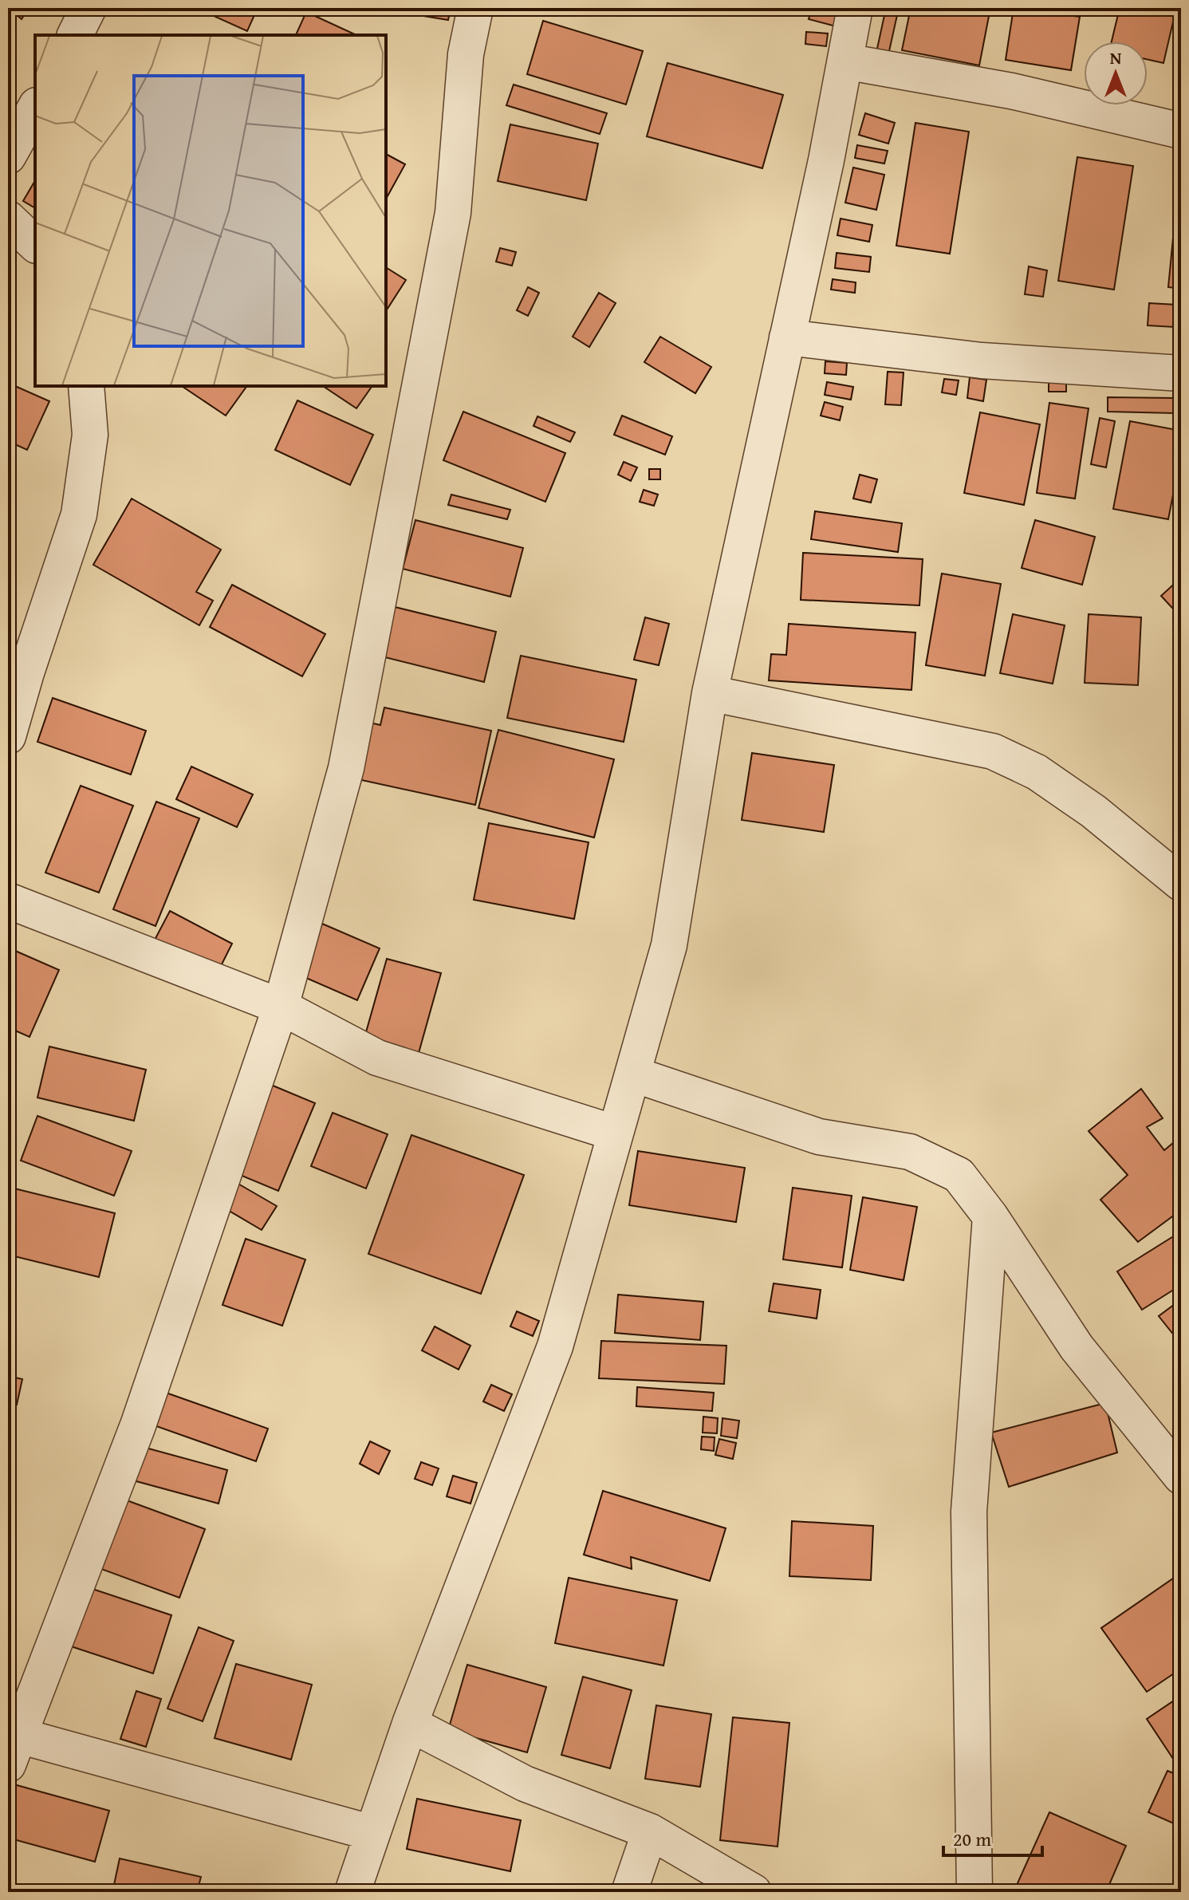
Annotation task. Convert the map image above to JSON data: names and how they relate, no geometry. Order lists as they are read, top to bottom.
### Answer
{
  "scale_bar": "20 m",
  "north": "top"
}
